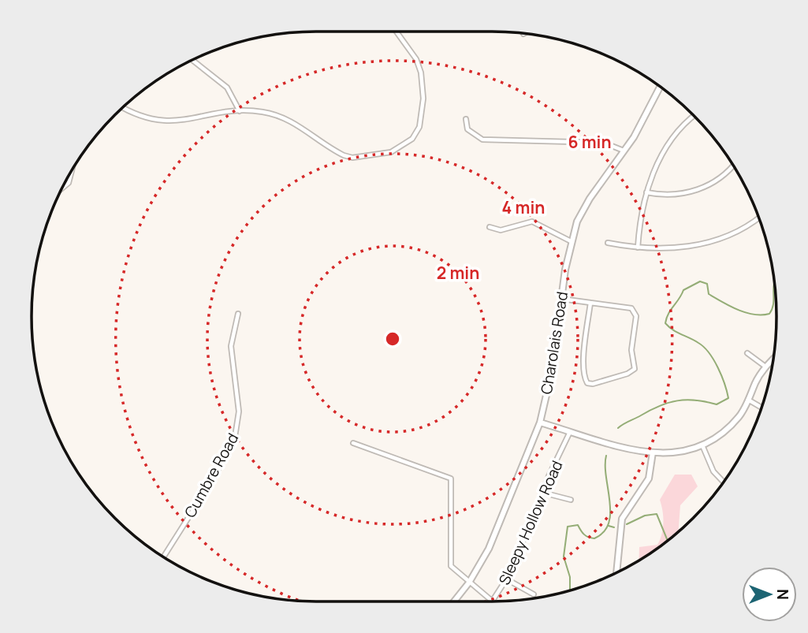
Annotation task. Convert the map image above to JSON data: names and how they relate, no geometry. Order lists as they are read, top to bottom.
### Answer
{
  "streets": {
    "street": ["Charolais Road", "Cumbre Road", "Sleepy Hollow Road"]
  },
  "north": "right",
  "rings": ["6 min", "4 min", "2 min"]
}
